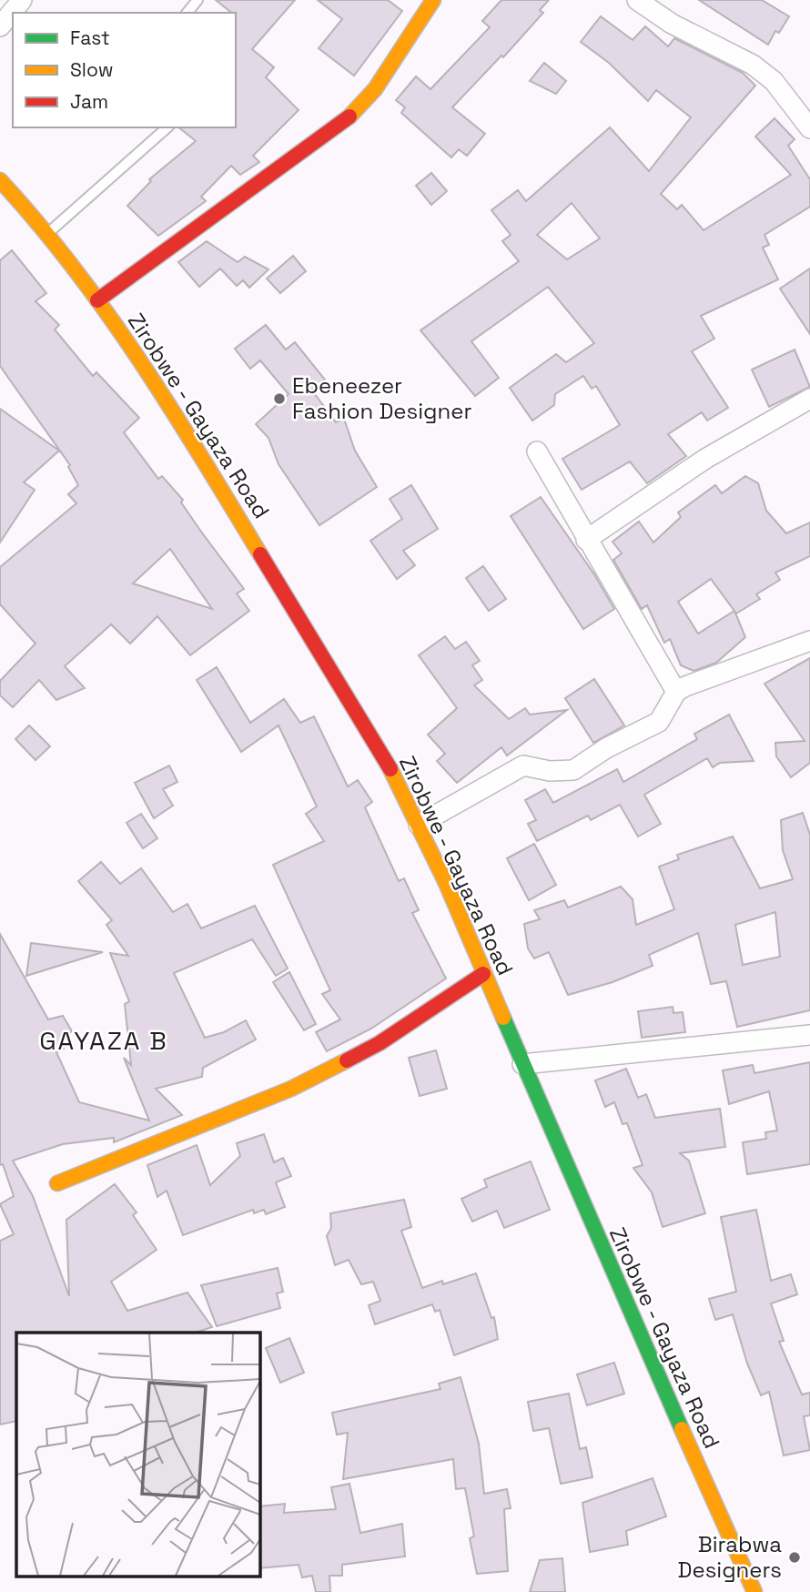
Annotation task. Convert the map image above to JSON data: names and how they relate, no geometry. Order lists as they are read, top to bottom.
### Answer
{
  "streets": {
    "street": ["Zirobwe - Gayaza Road"]
  },
  "districts": ["GAYAZA B"],
  "places": ["Ebeneezer Fashion Designer", "Birabwa Designers"],
  "legend": ["Fast", "Slow", "Jam"]
}
